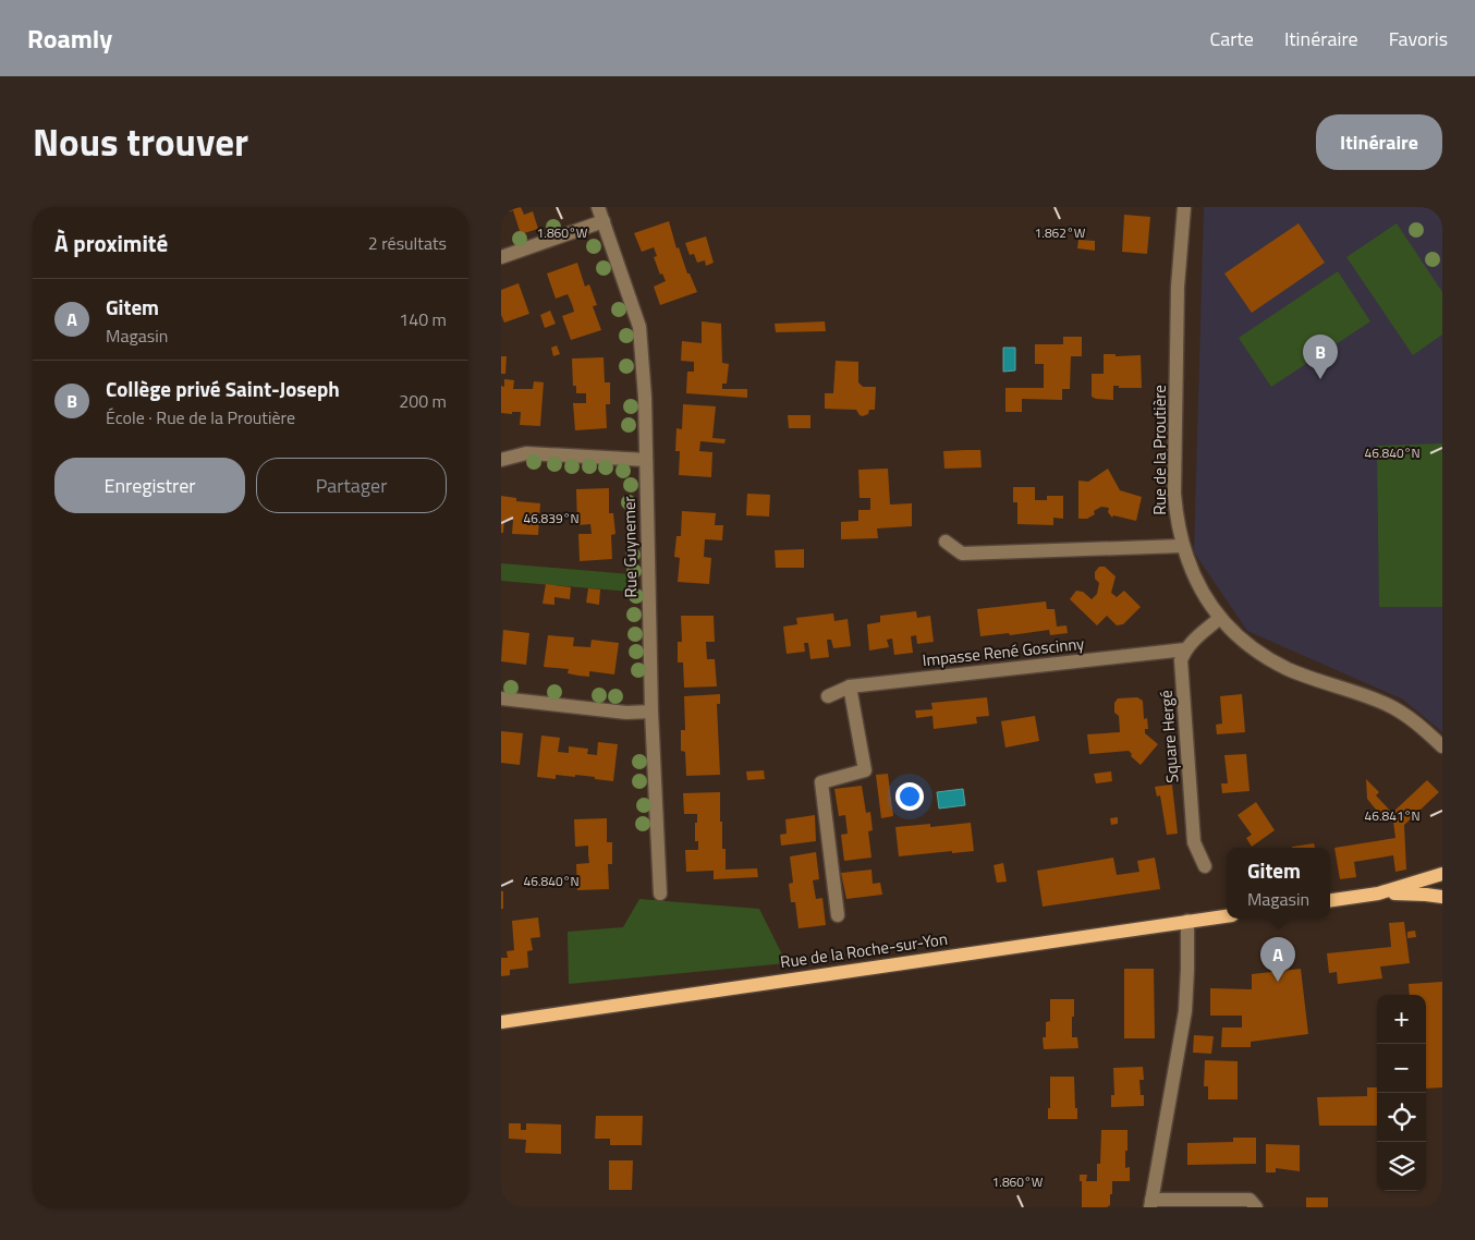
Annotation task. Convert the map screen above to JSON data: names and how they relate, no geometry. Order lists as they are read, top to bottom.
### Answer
{
  "streets": {
    "main road": ["Rue de la Roche-sur-Yon"],
    "street": [
      "Rue de la Proutière",
      "Rue Guynemer",
      "Impasse René Goscinny",
      "Square Hergé"
    ]
  },
  "crossings": [
    ["Impasse René Goscinny", "Square Hergé"]
  ],
  "page": {
    "header": "Roamly",
    "nav": ["Carte", "Itinéraire", "Favoris"],
    "title": "Nous trouver",
    "buttons": [
      "Itinéraire",
      ["Enregistrer", "Partager"]
    ],
    "heading": ["À proximité", "2 résultats"],
    "list": [
      {
        "mark": "A",
        "name": "Gitem",
        "note": "Magasin",
        "value": "140 m"
      },
      {
        "mark": "B",
        "name": "Collège privé Saint-Joseph",
        "note": "École · Rue de la Proutière",
        "value": "200 m"
      }
    ],
    "pins": ["B", "A"],
    "popup": ["Gitem", "Magasin"],
    "map_buttons": ["+", "−"]
  },
  "coordinates": [
    "1.860°W",
    "1.862°W",
    "46.840°N",
    "46.839°N",
    "46.841°N"
  ]
}
